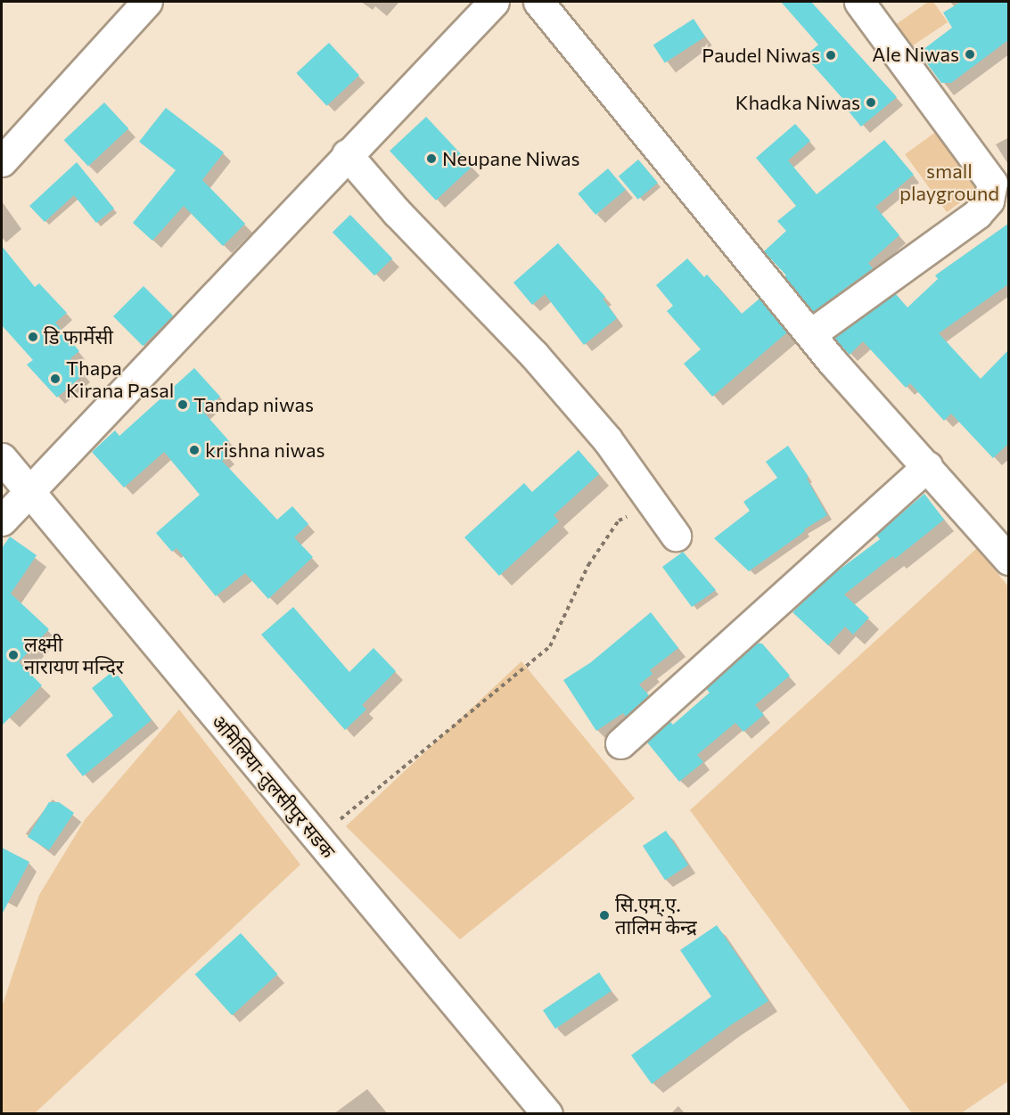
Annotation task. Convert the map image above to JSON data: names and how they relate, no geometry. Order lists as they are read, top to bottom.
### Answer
{
  "streets": {
    "street": ["अमिलिया-तुलसीपुर सडक"]
  },
  "parks": ["small playground"],
  "places": [
    "Ale Niwas",
    "Paudel Niwas",
    "Khadka Niwas",
    "Neupane Niwas",
    "डि फार्मेसी",
    "Thapa Kirana Pasal",
    "Tandap niwas",
    "krishna niwas",
    "लक्ष्मी नारायण मन्दिर",
    "सि.एम्.ए. तालिम केन्द्र"
  ]
}
